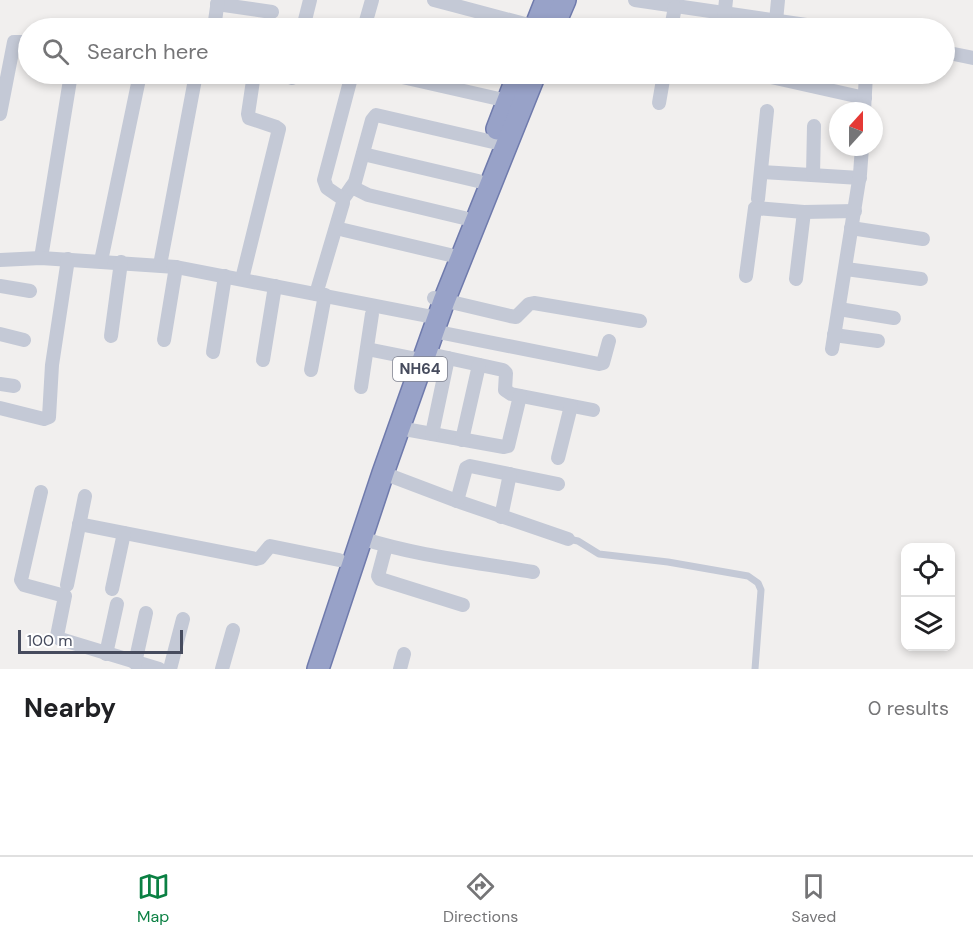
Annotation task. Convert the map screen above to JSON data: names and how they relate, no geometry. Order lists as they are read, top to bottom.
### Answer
{
  "streets": {
    "highway": ["NH64"]
  },
  "scale_bar": "100 m",
  "north": "top",
  "page": {
    "search": "Search here",
    "scale": "100 m",
    "heading": ["Nearby", "0 results"],
    "nav": ["Map", "Directions", "Saved"]
  }
}
